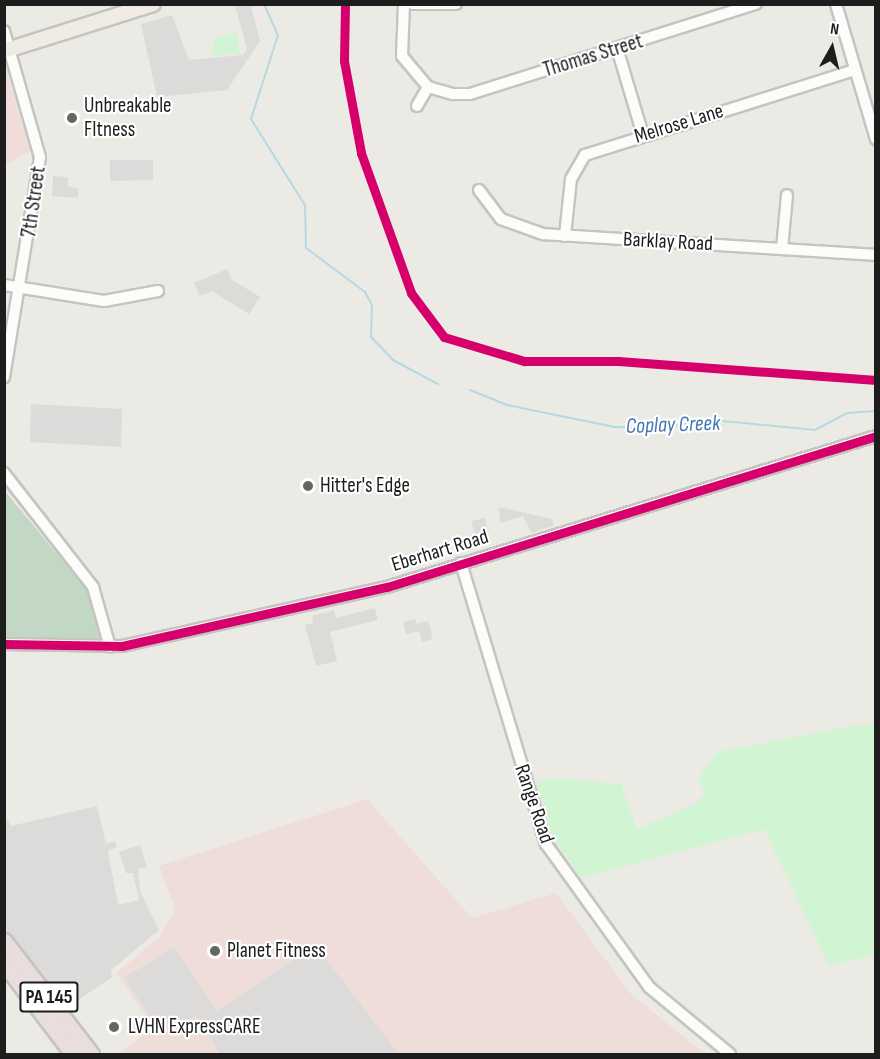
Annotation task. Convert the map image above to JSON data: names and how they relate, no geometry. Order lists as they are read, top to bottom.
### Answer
{
  "streets": {
    "highway": ["PA 145"],
    "street": [
      "Thomas Street",
      "Melrose Lane",
      "7th Street",
      "Barklay Road",
      "Eberhart Road",
      "Range Road"
    ]
  },
  "crossings": [
    ["Melrose Lane", "Barklay Road"],
    ["Eberhart Road", "Range Road"]
  ],
  "water": ["Coplay Creek"],
  "places": [
    "Unbreakable FItness",
    "Hitter's Edge",
    "Planet Fitness",
    "LVHN ExpressCARE"
  ],
  "north": "top"
}
